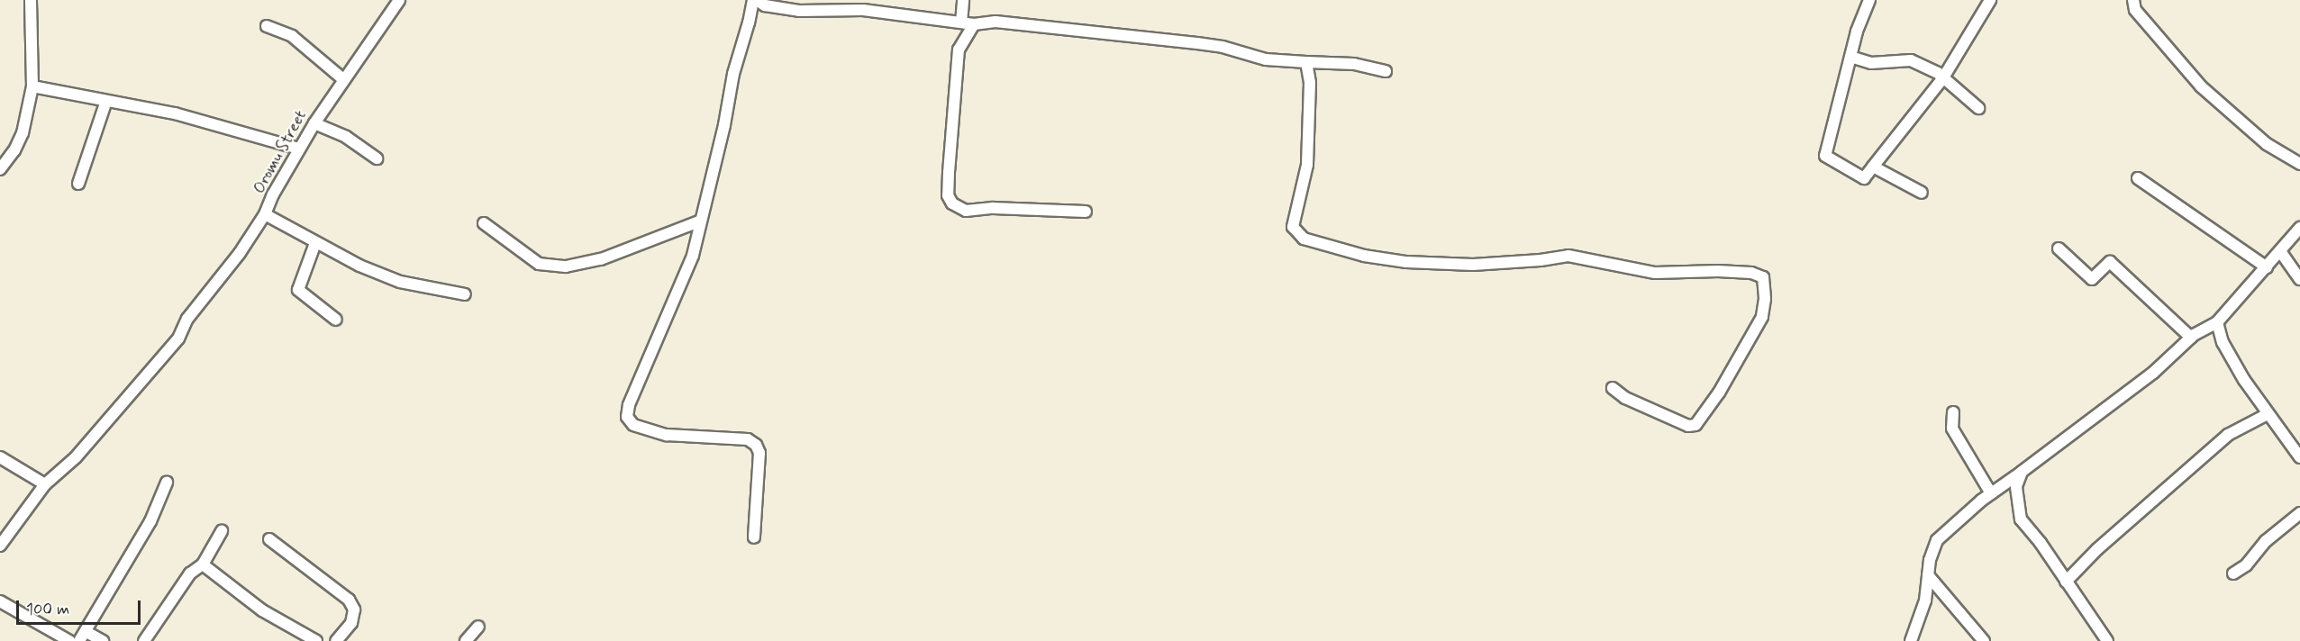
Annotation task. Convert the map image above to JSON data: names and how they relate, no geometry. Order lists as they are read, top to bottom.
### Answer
{
  "streets": {
    "street": ["Oromu Street"]
  },
  "scale_bar": "100 m"
}
